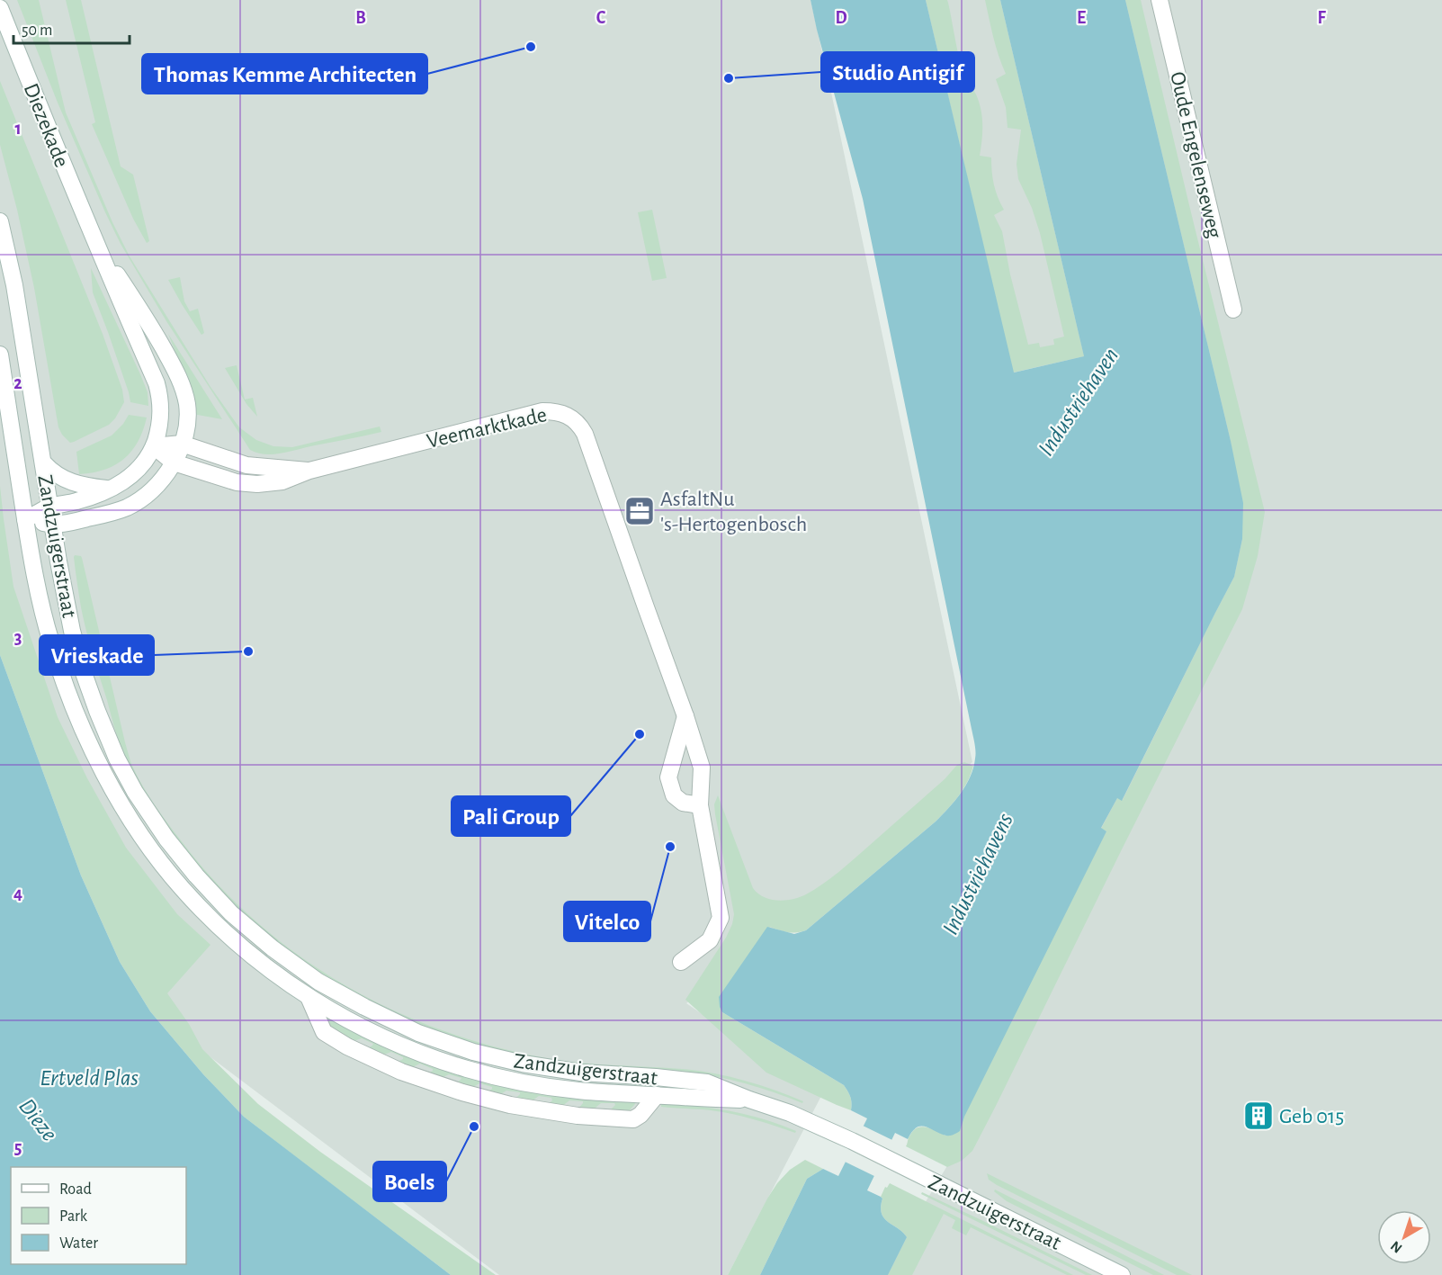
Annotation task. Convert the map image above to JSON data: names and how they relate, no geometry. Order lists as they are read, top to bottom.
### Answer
{
  "streets": {
    "street": [
      "Diezekade",
      "Oude Engelenseweg",
      "Veemarktkade",
      "Zandzuigerstraat"
    ]
  },
  "crossings": [
    ["Diezekade", "Veemarktkade"]
  ],
  "water": [
    "Industriehaven",
    "Industriehavens",
    "Ertveld Plas",
    "Dieze"
  ],
  "places": {
    "other": [
      "Thomas Kemme Architecten",
      "Studio Antigif",
      "Vrieskade",
      "Pali Group",
      "Vitelco",
      "Boels"
    ],
    "office": ["AsfaltNu 's-Hertogenbosch"],
    "building": ["Geb 015"]
  },
  "legend": ["Road", "Park", "Water"],
  "scale_bar": "50 m",
  "north": "bottom left",
  "grid": {
    "columns": [
      "B",
      "C",
      "D",
      "E",
      "F"
    ],
    "rows": [
      "1",
      "2",
      "3",
      "4",
      "5"
    ]
  }
}
